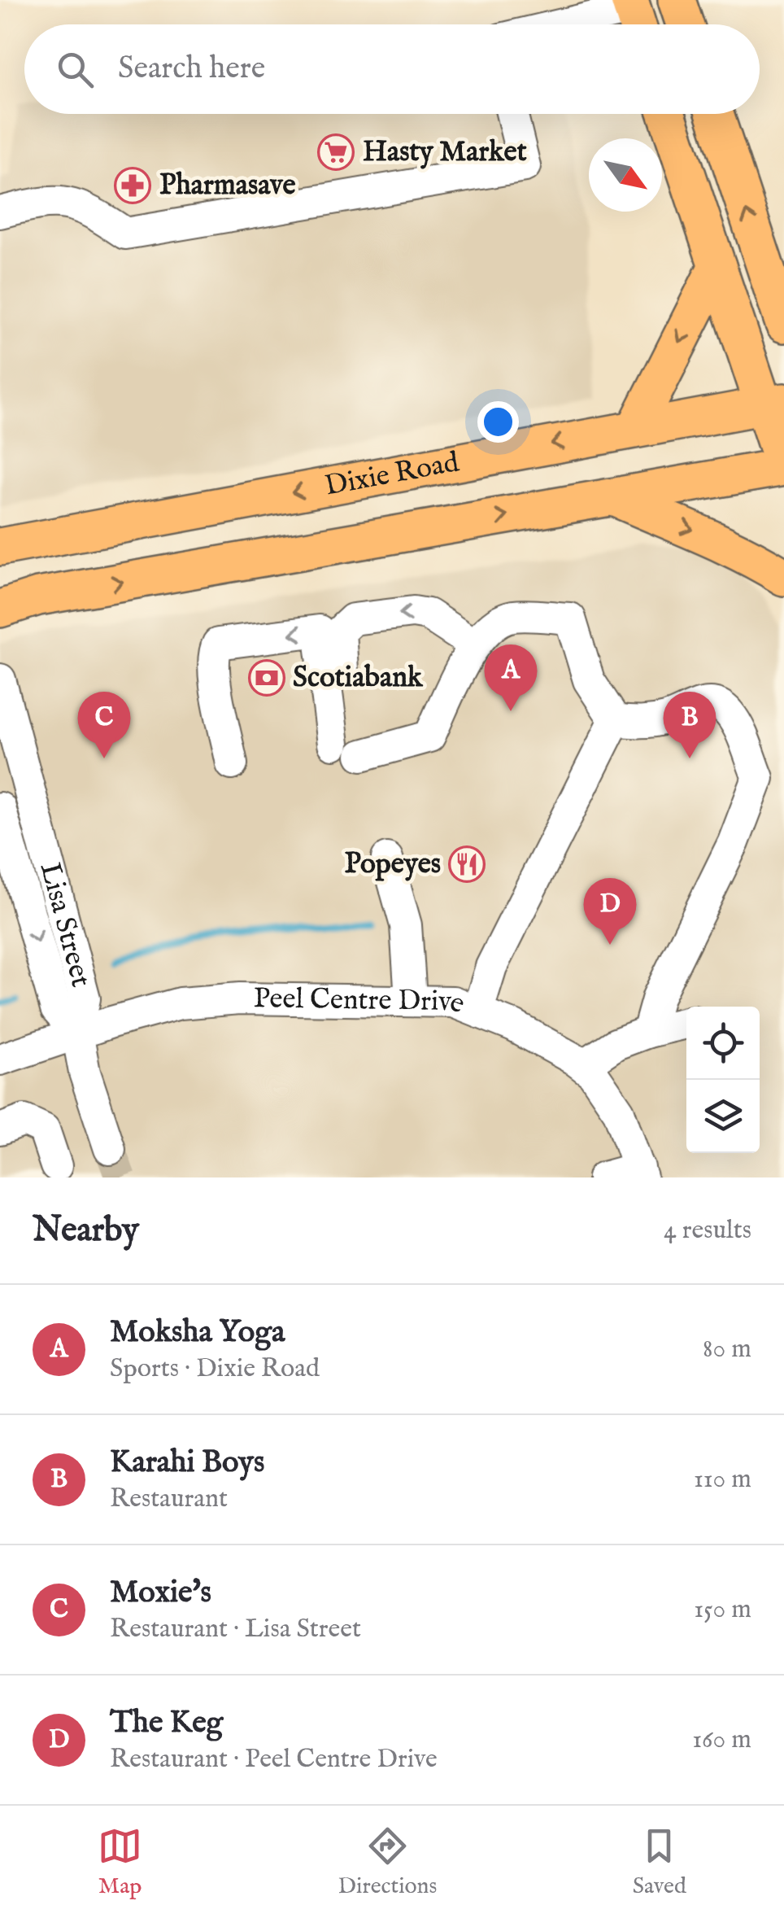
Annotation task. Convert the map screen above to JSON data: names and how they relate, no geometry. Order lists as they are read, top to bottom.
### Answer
{
  "streets": {
    "main road": ["Dixie Road"],
    "street": ["Lisa Street", "Peel Centre Drive"]
  },
  "crossings": [
    ["Lisa Street", "Peel Centre Drive"]
  ],
  "places": {
    "supermarket": ["Hasty Market"],
    "pharmacy": ["Pharmasave"],
    "bank": ["Scotiabank"],
    "restaurant": ["Popeyes"]
  },
  "north": "bottom right",
  "page": {
    "search": "Search here",
    "pins": [
      "A",
      "B",
      "C",
      "D"
    ],
    "heading": ["Nearby", "4 results"],
    "list": [
      {
        "mark": "A",
        "name": "Moksha Yoga",
        "note": "Sports · Dixie Road",
        "value": "80 m"
      },
      {
        "mark": "B",
        "name": "Karahi Boys",
        "note": "Restaurant",
        "value": "110 m"
      },
      {
        "mark": "C",
        "name": "Moxie's",
        "note": "Restaurant · Lisa Street",
        "value": "150 m"
      },
      {
        "mark": "D",
        "name": "The Keg",
        "note": "Restaurant · Peel Centre Drive",
        "value": "160 m"
      }
    ],
    "nav": ["Map", "Directions", "Saved"]
  }
}
